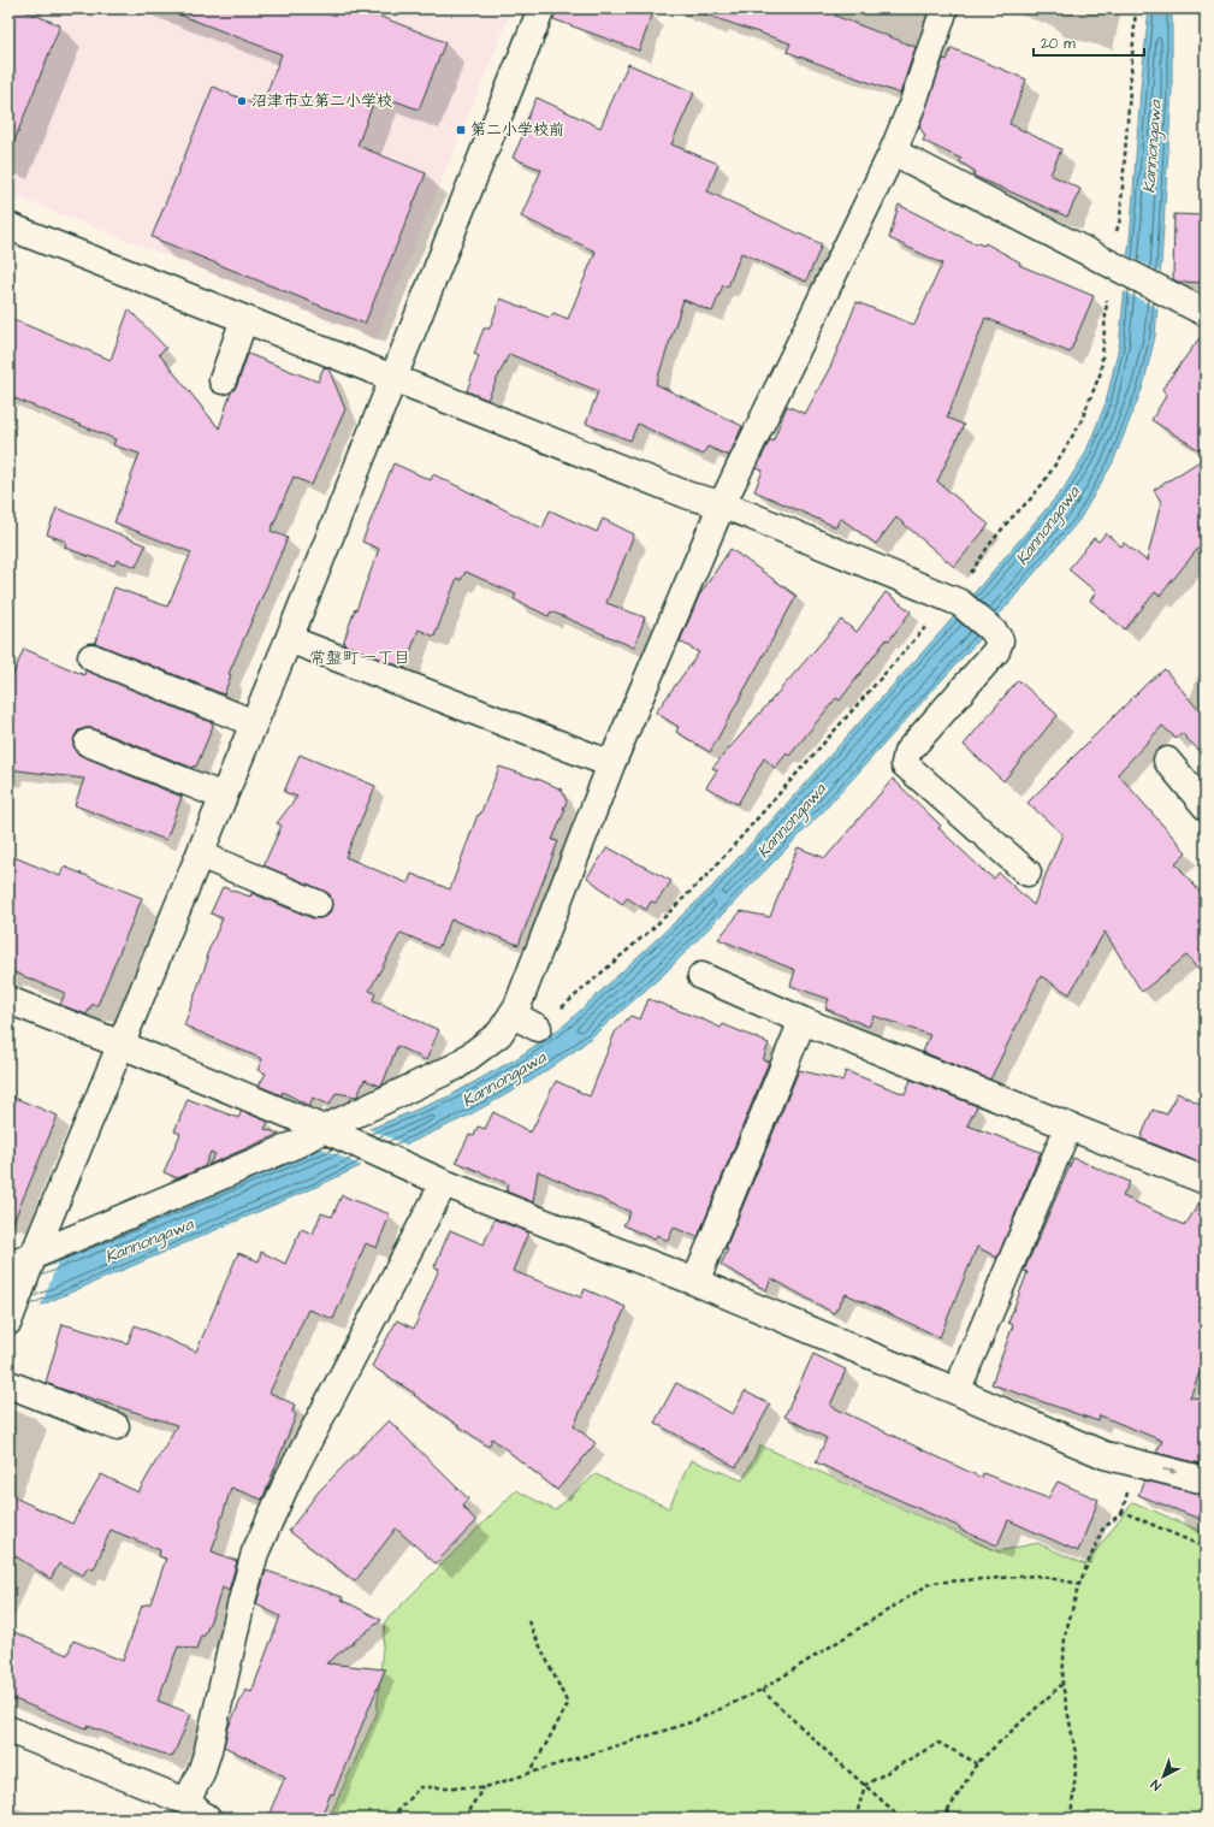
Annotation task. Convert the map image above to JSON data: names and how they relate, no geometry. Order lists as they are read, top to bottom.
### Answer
{
  "districts": ["常盤町一丁目"],
  "water": ["Kannongawa"],
  "places": {
    "other": ["沼津市立第二小学校"],
    "transit": ["第二小学校前"]
  },
  "scale_bar": "20 m",
  "north": "bottom left"
}
